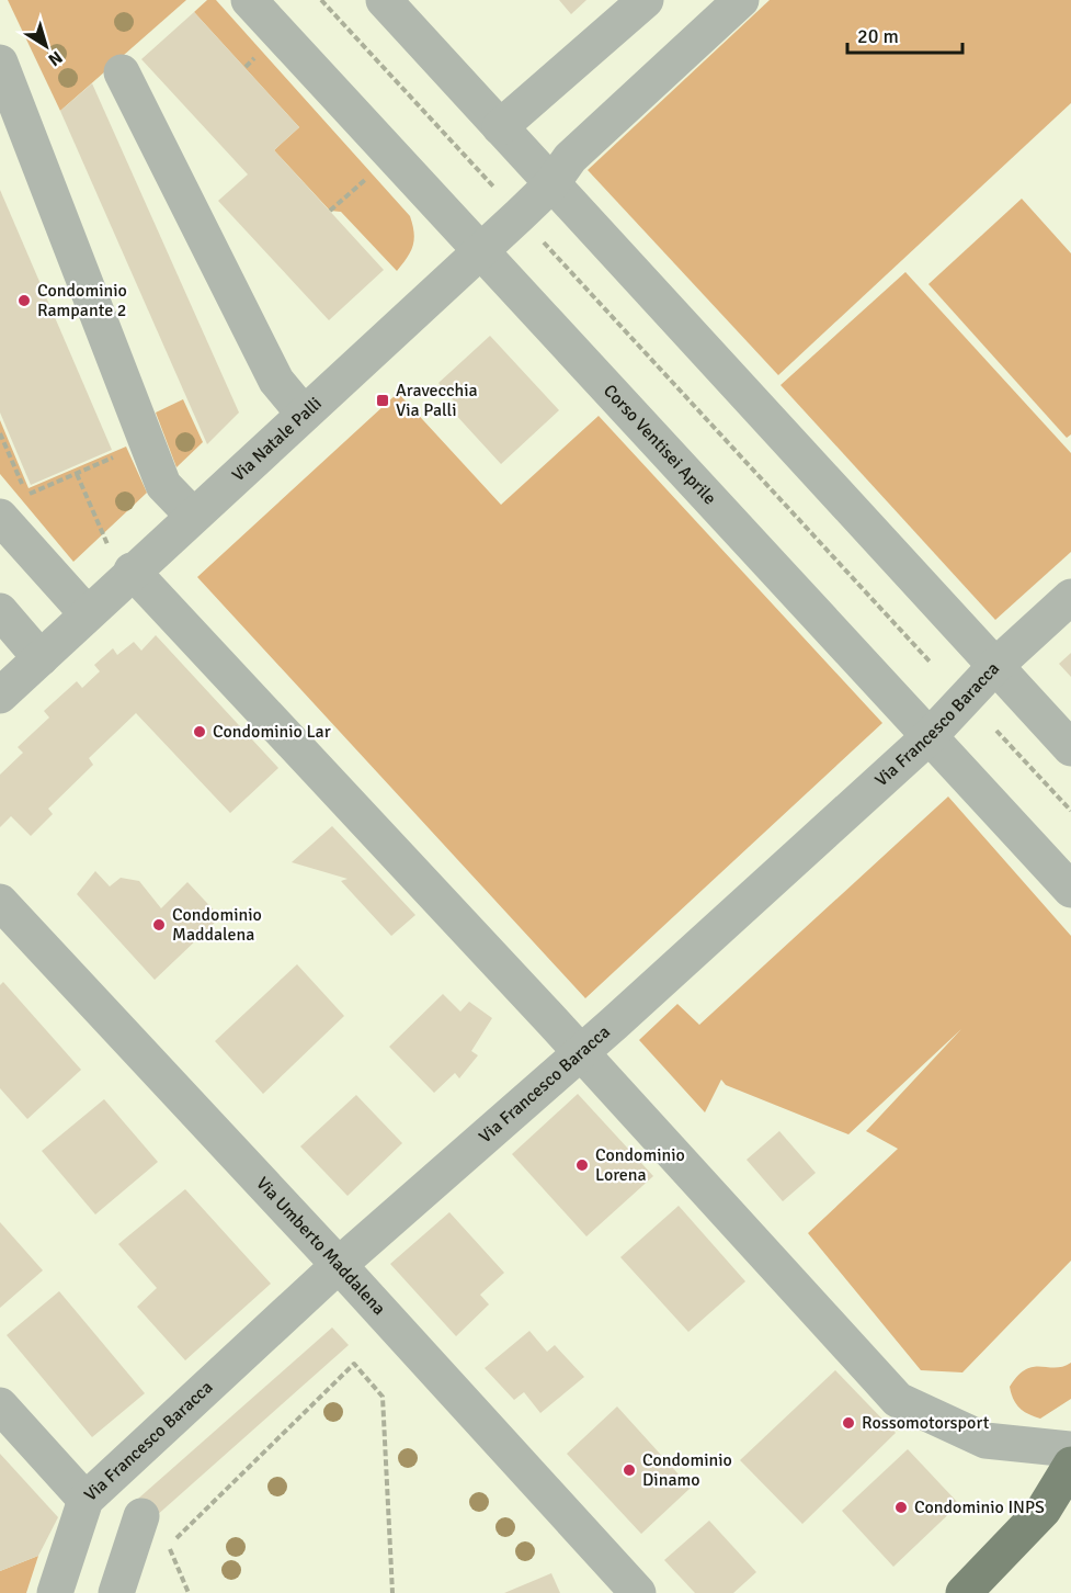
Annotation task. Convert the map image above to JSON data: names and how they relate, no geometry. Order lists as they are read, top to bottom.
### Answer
{
  "streets": {
    "street": [
      "Via Natale Palli",
      "Corso Ventisei Aprile",
      "Via Francesco Baracca",
      "Via Umberto Maddalena"
    ]
  },
  "crossings": [
    ["Via Natale Palli", "Corso Ventisei Aprile"],
    ["Corso Ventisei Aprile", "Via Francesco Baracca"],
    ["Via Francesco Baracca", "Via Umberto Maddalena"]
  ],
  "places": {
    "other": [
      "Condominio Rampante 2",
      "Condominio Lar",
      "Condominio Maddalena",
      "Condominio Lorena",
      "Rossomotorsport",
      "Condominio Dinamo",
      "Condominio INPS"
    ],
    "transit": ["Aravecchia Via Palli"]
  },
  "scale_bar": "20 m",
  "north": "bottom right"
}
